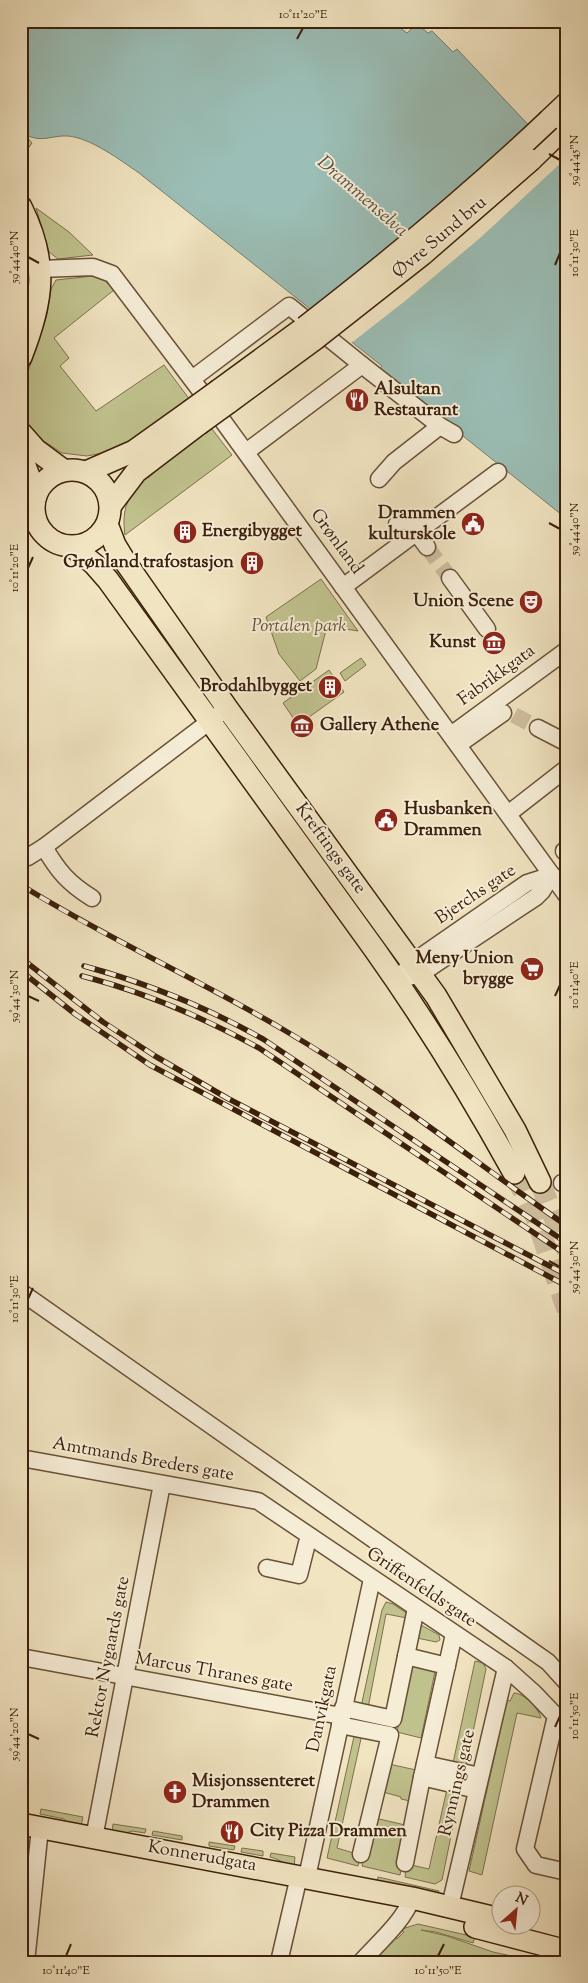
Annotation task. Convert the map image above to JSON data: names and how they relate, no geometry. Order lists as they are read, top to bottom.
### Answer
{
  "streets": {
    "main road": ["Øvre Sund bru", "Kreftings gate", "Konnerudgata"],
    "street": [
      "Grønland",
      "Fabrikkgata",
      "Bjerchs gate",
      "Amtmands Breders gate",
      "Griffenfelds gate",
      "Rektor Nygaards gate",
      "Marcus Thranes gate",
      "Danvikgata",
      "Rynnings gate"
    ]
  },
  "crossings": [
    ["Grønland", "Fabrikkgata"],
    ["Grønland", "Bjerchs gate"],
    ["Kreftings gate", "Bjerchs gate"],
    ["Amtmands Breders gate", "Griffenfelds gate"],
    ["Amtmands Breders gate", "Rektor Nygaards gate"],
    ["Griffenfelds gate", "Danvikgata"],
    ["Griffenfelds gate", "Rynnings gate"],
    ["Rektor Nygaards gate", "Marcus Thranes gate"],
    ["Rektor Nygaards gate", "Konnerudgata"],
    ["Marcus Thranes gate", "Danvikgata"],
    ["Danvikgata", "Konnerudgata"],
    ["Rynnings gate", "Konnerudgata"]
  ],
  "water": ["Drammenselva"],
  "parks": ["Portalen park"],
  "places": {
    "restaurant": ["Alsultan Restaurant", "City Pizza Drammen"],
    "public building": ["Drammen kulturskole", "Husbanken Drammen"],
    "building": ["Energibygget", "Grønland trafostasjon", "Brodahlbygget"],
    "theatre": ["Union Scene"],
    "museum": ["Kunst", "Gallery Athene"],
    "supermarket": ["Meny Union brygge"],
    "church": ["Misjonssenteret Drammen"]
  },
  "north": "top right",
  "coordinates": [
    "10°11'20\"E",
    "59°44'45\"N",
    "10°11'30\"E",
    "59°44'40\"N",
    "10°11'40\"E",
    "59°44'30\"N",
    "10°11'50\"E",
    "59°44'20\"N"
  ]
}
